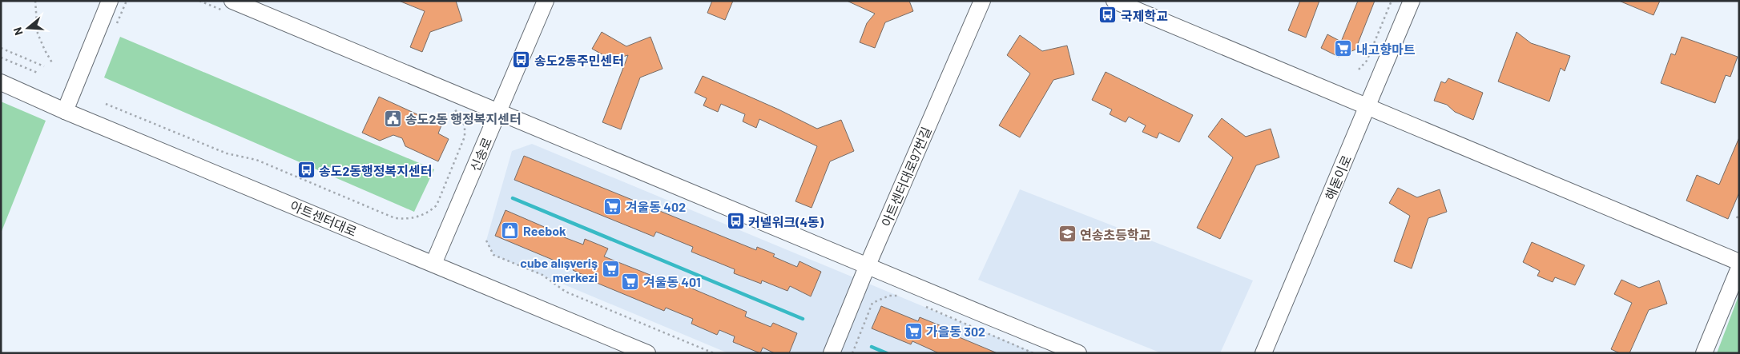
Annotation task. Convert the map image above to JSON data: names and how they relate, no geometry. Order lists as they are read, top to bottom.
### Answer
{
  "streets": {
    "street": [
      "신송로",
      "아트센터대로97번길",
      "해돋이로",
      "아트센터대로"
    ]
  },
  "crossings": [
    ["신송로", "아트센터대로"]
  ],
  "places": {
    "bus stop": [
      "국제학교",
      "송도2동주민센터",
      "송도2동행정복지센터",
      "커넬워크(4동)"
    ],
    "supermarket": [
      "내고향마트",
      "겨울동 402",
      "cube alışveriş merkezi",
      "겨울동 401",
      "가을동 302"
    ],
    "public building": ["송도2동 행정복지센터"],
    "shop": ["Reebok"],
    "school or university": ["연송초등학교"]
  },
  "north": "left"
}
